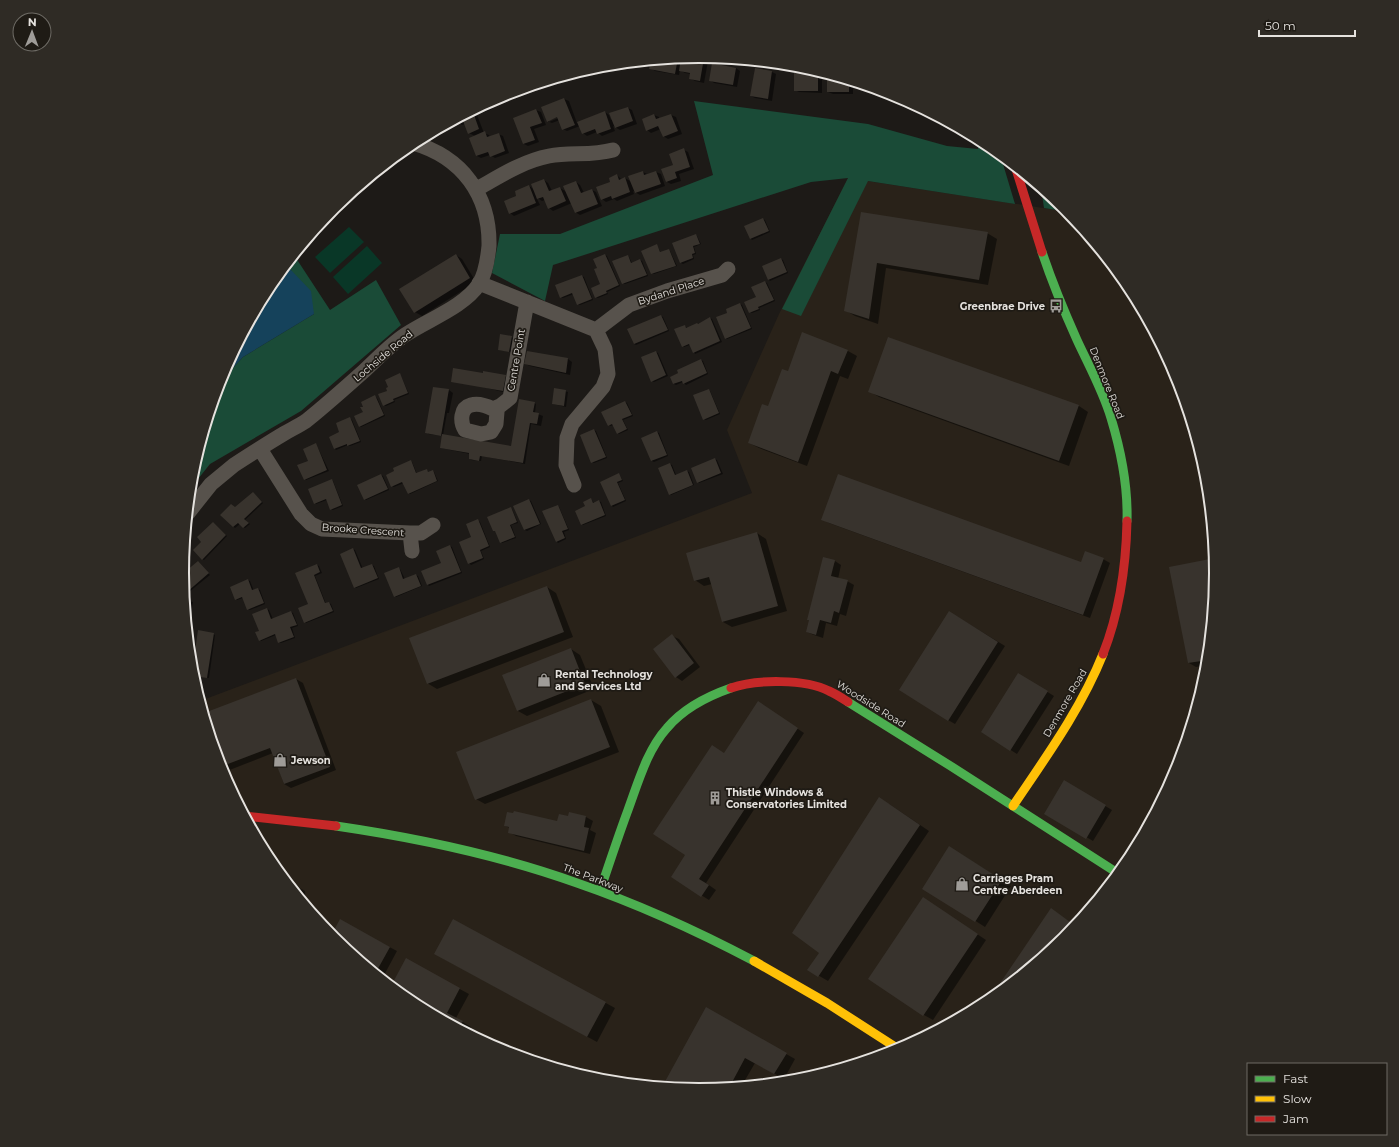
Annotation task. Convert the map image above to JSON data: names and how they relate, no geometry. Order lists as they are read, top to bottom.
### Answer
{
  "streets": {
    "street": [
      "Bydand Place",
      "Lochside Road",
      "Centre Point",
      "Denmore Road",
      "Brooke Crescent",
      "Woodside Road",
      "The Parkway"
    ]
  },
  "crossings": [
    ["Lochside Road", "Brooke Crescent"],
    ["Denmore Road", "Woodside Road"],
    ["Woodside Road", "The Parkway"]
  ],
  "places": {
    "bus stop": ["Greenbrae Drive"],
    "shop": ["Rental Technology and Services Ltd", "Jewson", "Carriages Pram Centre Aberdeen"],
    "building": ["Thistle Windows & Conservatories Limited"]
  },
  "legend": ["Fast", "Slow", "Jam"],
  "scale_bar": "50 m",
  "north": "top"
}
